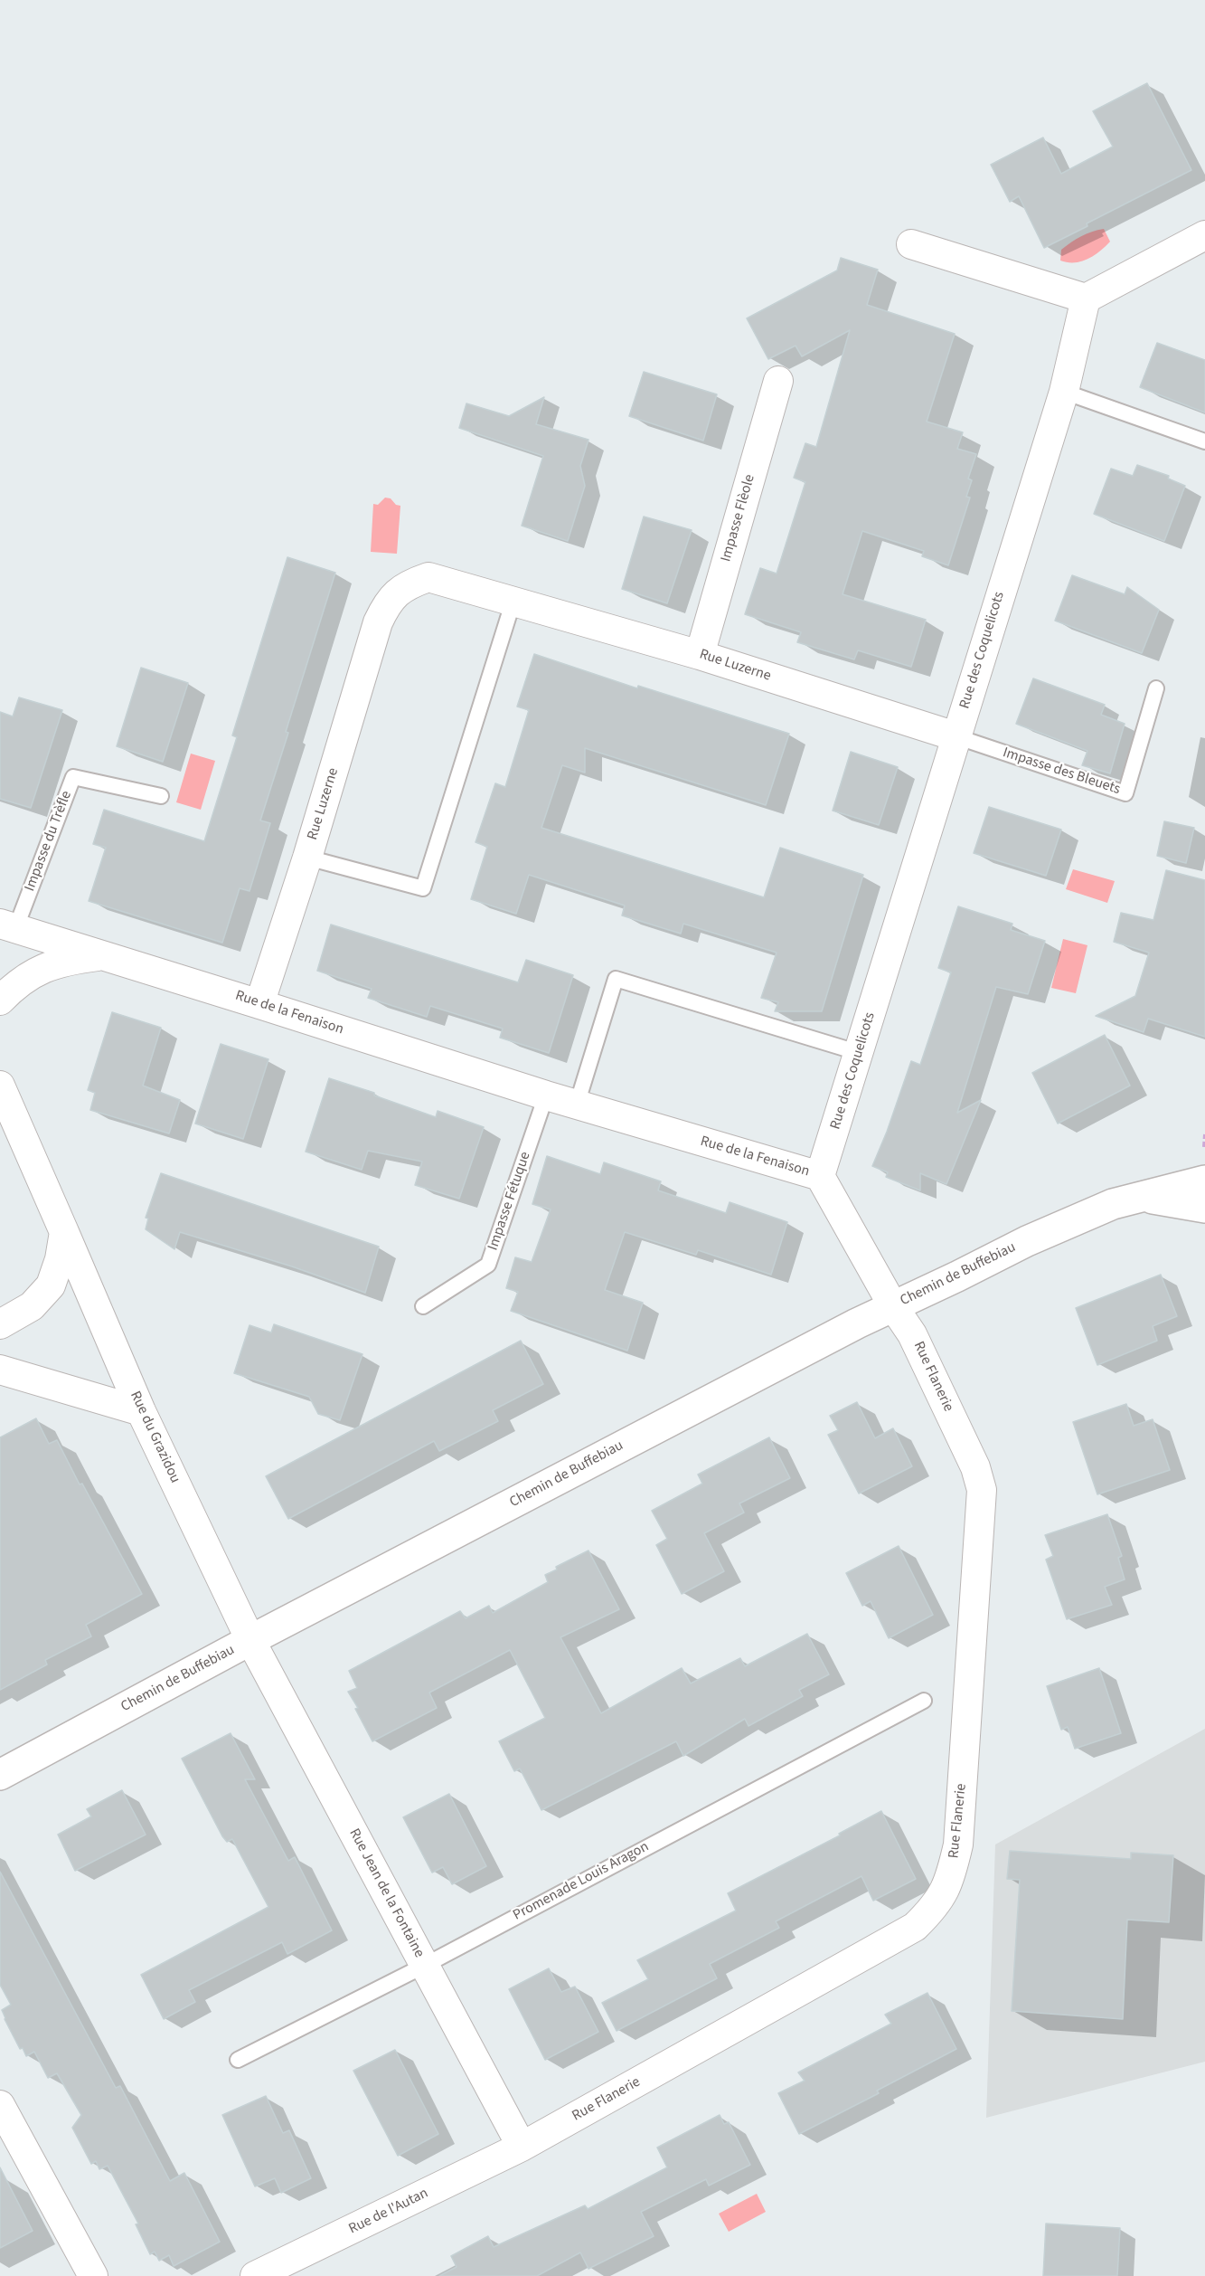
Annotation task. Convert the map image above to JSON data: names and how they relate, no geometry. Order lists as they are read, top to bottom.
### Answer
{
  "streets": {
    "street": [
      "Impasse Flèole",
      "Rue des Coquelicots",
      "Rue Luzerne",
      "Rue de la Fenaison",
      "Chemin de Buffebiau",
      "Rue Flanerie",
      "Rue du Grazidou",
      "Rue Jean de la Fontaine",
      "Rue de l'Autan"
    ],
    "lane": [
      "Impasse des Bleuets",
      "Impasse du Trèfle",
      "Impasse Fétuque",
      "Promenade Louis Aragon"
    ]
  },
  "crossings": [
    ["Impasse Flèole", "Rue Luzerne"],
    ["Rue des Coquelicots", "Rue Luzerne"],
    ["Rue des Coquelicots", "Impasse des Bleuets"],
    ["Rue des Coquelicots", "Rue de la Fenaison"],
    ["Rue Luzerne", "Impasse des Bleuets"],
    ["Rue Luzerne", "Rue de la Fenaison"],
    ["Impasse du Trèfle", "Rue de la Fenaison"],
    ["Rue de la Fenaison", "Impasse Fétuque"],
    ["Rue de la Fenaison", "Chemin de Buffebiau"],
    ["Rue de la Fenaison", "Rue Flanerie"],
    ["Chemin de Buffebiau", "Rue Flanerie"],
    ["Chemin de Buffebiau", "Rue du Grazidou"],
    ["Chemin de Buffebiau", "Rue Jean de la Fontaine"],
    ["Rue Flanerie", "Rue Jean de la Fontaine"],
    ["Rue Flanerie", "Rue de l'Autan"],
    ["Rue du Grazidou", "Rue Jean de la Fontaine"],
    ["Promenade Louis Aragon", "Rue Jean de la Fontaine"],
    ["Rue Jean de la Fontaine", "Rue de l'Autan"]
  ]
}
